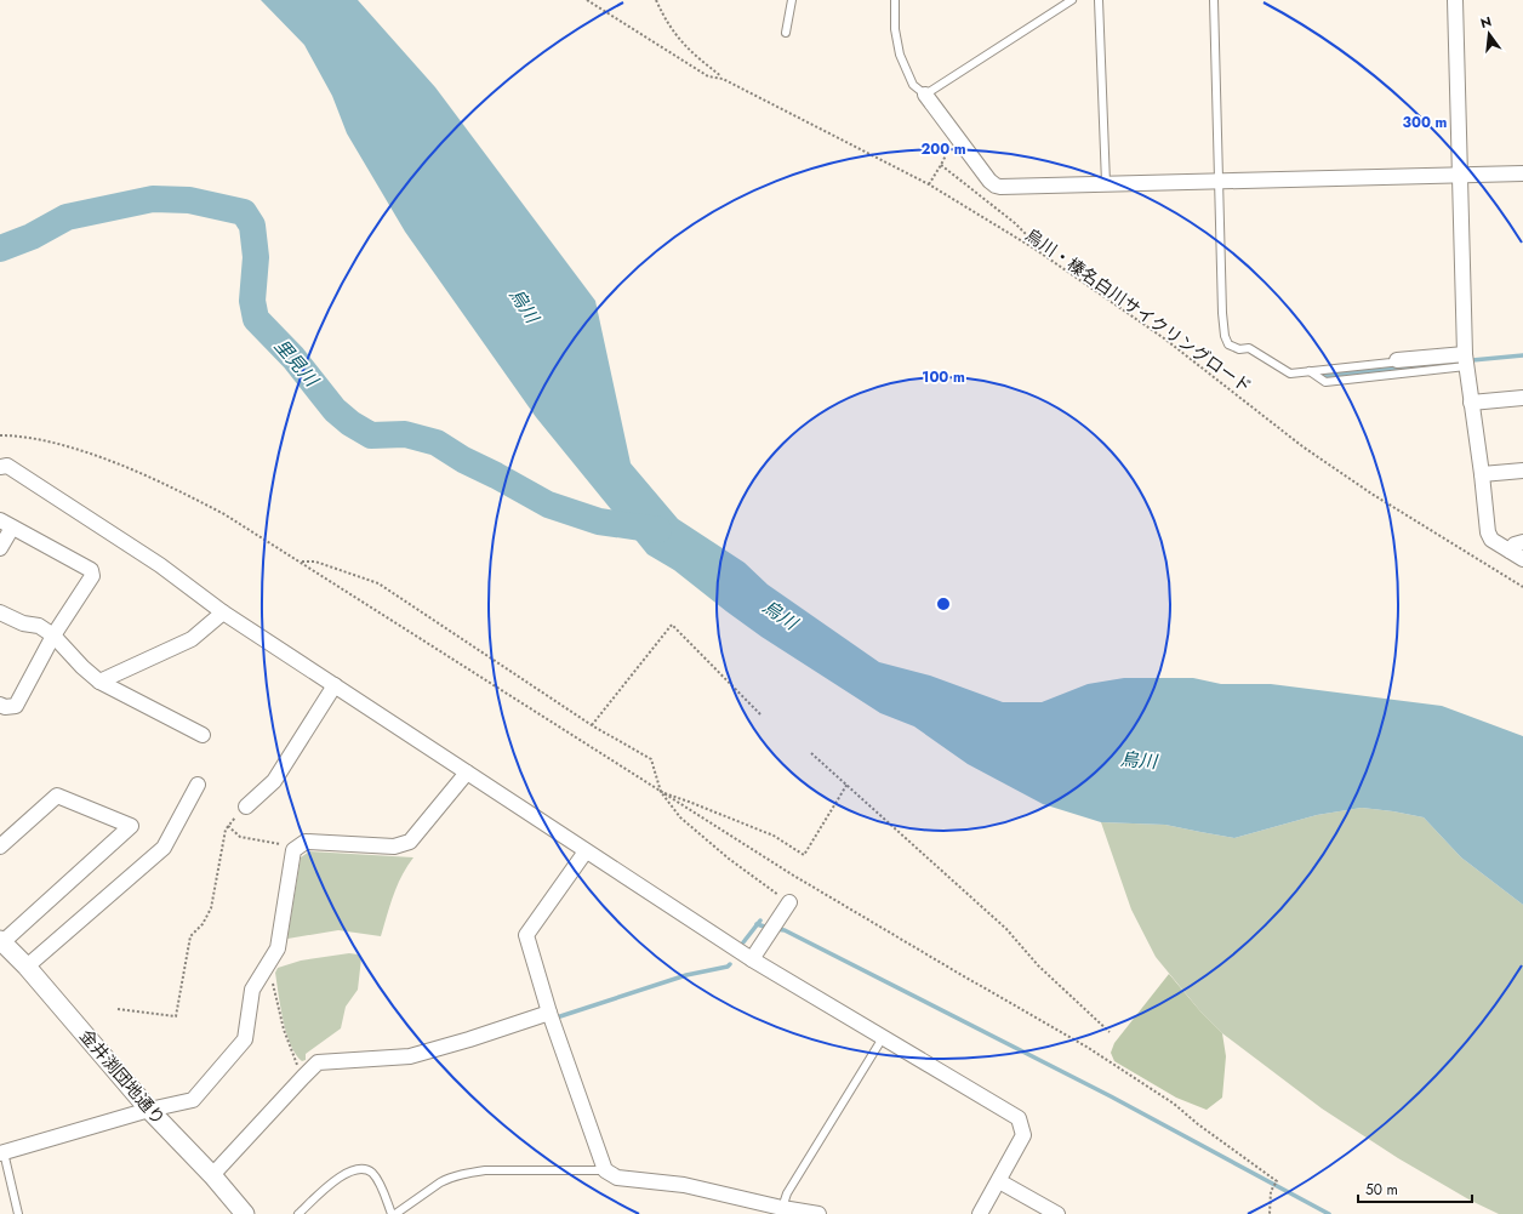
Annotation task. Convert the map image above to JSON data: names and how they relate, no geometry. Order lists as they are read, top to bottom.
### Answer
{
  "streets": {
    "street": ["金井渕団地通り"],
    "path": ["烏川・榛名白川サイクリングロード"]
  },
  "water": ["烏川", "里見川"],
  "scale_bar": "50 m",
  "north": "top",
  "rings": ["300 m", "200 m", "100 m"]
}
